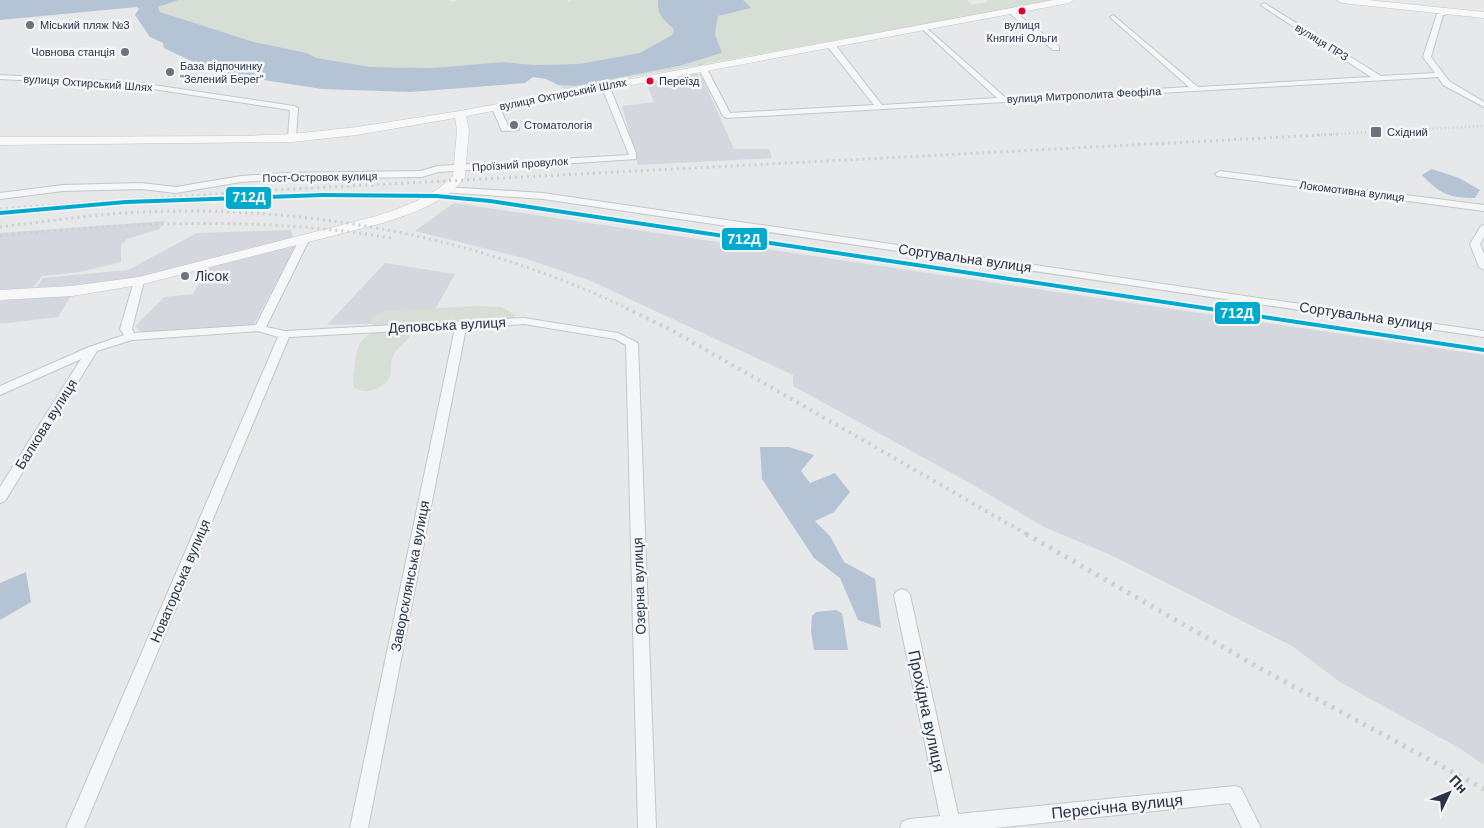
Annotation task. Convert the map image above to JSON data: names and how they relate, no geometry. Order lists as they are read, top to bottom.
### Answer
{
  "streets": {
    "main road": ["вулиця Охтирський Шлях", "Проїзний провулок"],
    "street": [
      "вулиця ПРЗ",
      "вулиця Митрополита Феофіла",
      "Пост-Островок вулиця",
      "Локомотивна вулиця",
      "Сортувальна вулиця",
      "Деповська вулиця",
      "Балкова вулиця",
      "Заворсклянська вулиця",
      "Новаторська вулиця",
      "Озерна вулиця",
      "Прохідна вулиця",
      "Пересічна вулиця"
    ]
  },
  "crossings": [
    ["вулиця ПРЗ", "вулиця Митрополита Феофіла"],
    ["вулиця Охтирський Шлях", "вулиця Митрополита Феофіла"],
    ["вулиця Охтирський Шлях", "Проїзний провулок"],
    ["Проїзний провулок", "Пост-Островок вулиця"],
    ["Деповська вулиця", "Балкова вулиця"],
    ["Деповська вулиця", "Заворсклянська вулиця"],
    ["Деповська вулиця", "Новаторська вулиця"],
    ["Деповська вулиця", "Озерна вулиця"],
    ["Прохідна вулиця", "Пересічна вулиця"]
  ],
  "places": {
    "other": [
      "вулиця Княгині Ольги",
      "Міський пляж №3",
      "Човнова станція",
      "База відпочинку \"Зелений Берег\"",
      "Переїзд",
      "Стоматологія",
      "Лісок"
    ],
    "transit": ["Східний"]
  },
  "lines": ["transit line 712Д"],
  "north": "top right"
}
